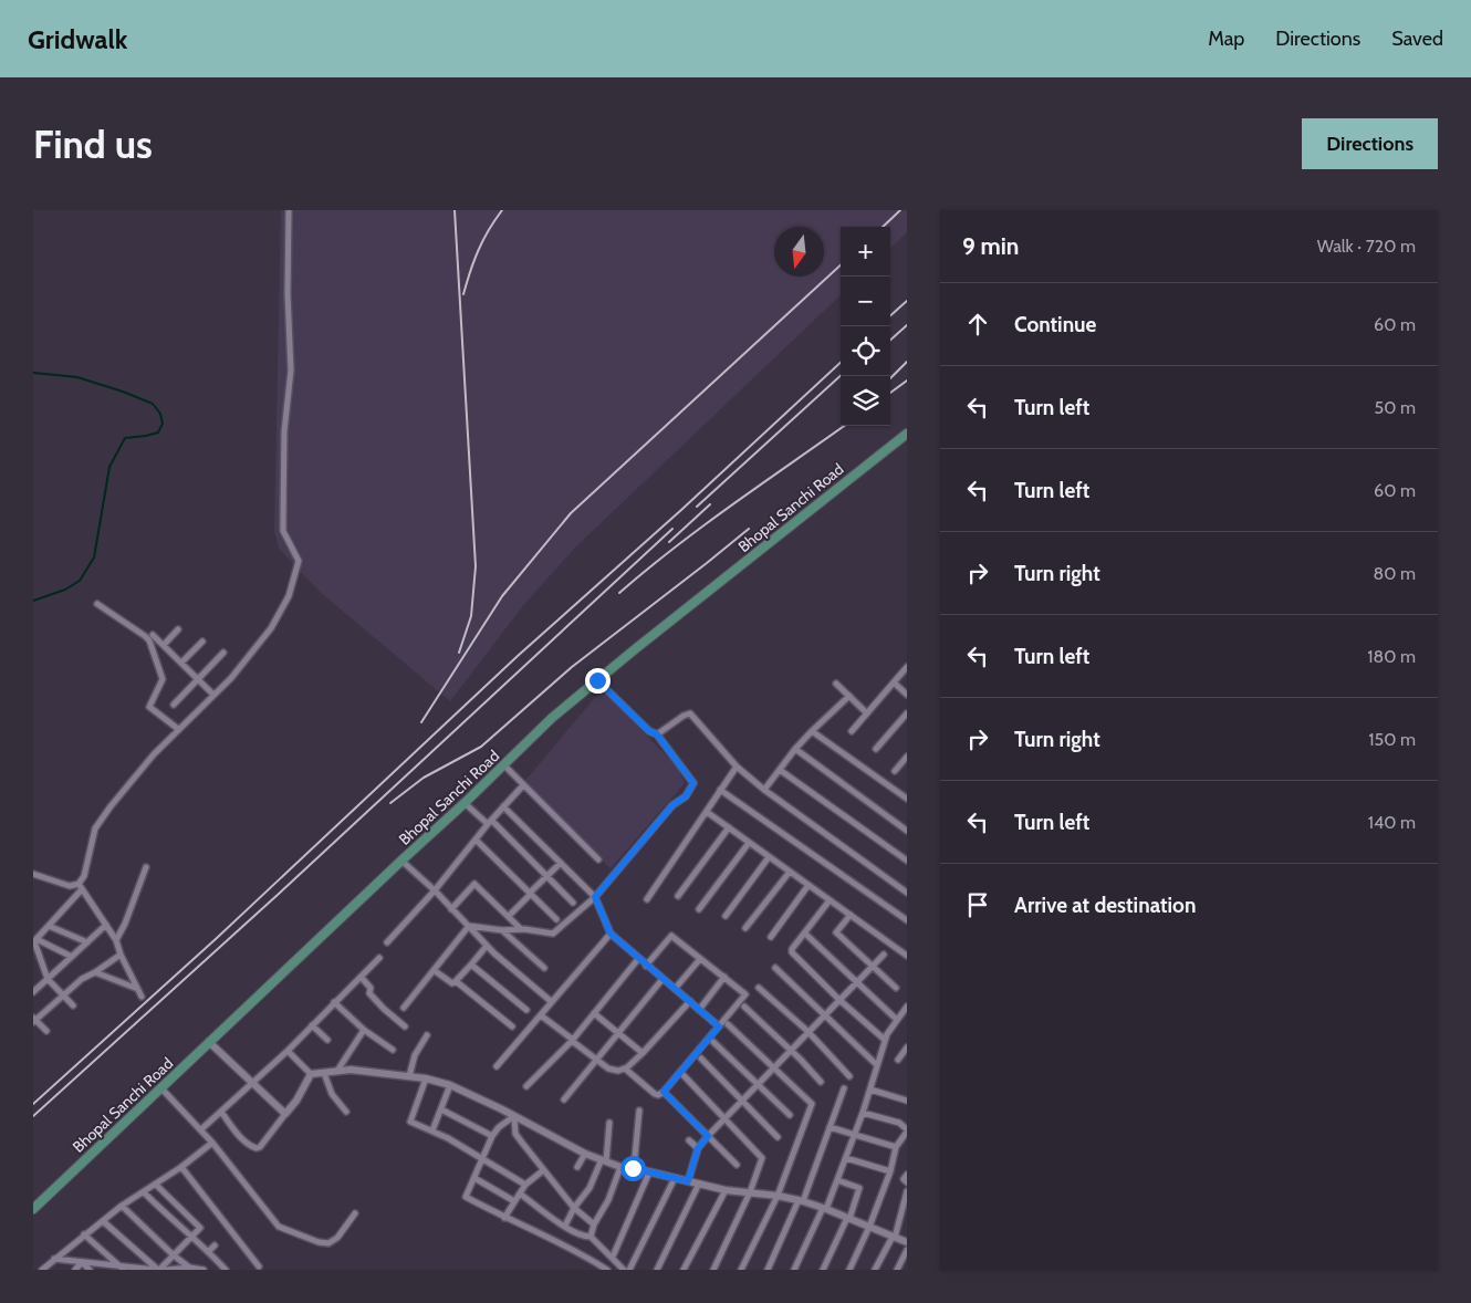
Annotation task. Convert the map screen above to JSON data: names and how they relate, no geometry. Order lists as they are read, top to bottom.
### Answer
{
  "streets": {
    "main road": ["Bhopal Sanchi Road"]
  },
  "north": "bottom",
  "page": {
    "header": "Gridwalk",
    "nav": ["Map", "Directions", "Saved"],
    "buttons": "Directions",
    "title": "Find us",
    "heading": ["9 min", "Walk · 720 m"],
    "map_buttons": ["+", "−"],
    "list": [
      ["Continue", "60 m"],
      ["Turn left", "50 m"],
      ["Turn left", "60 m"],
      ["Turn right", "80 m"],
      ["Turn left", "180 m"],
      ["Turn right", "150 m"],
      ["Turn left", "140 m"],
      "Arrive at destination"
    ]
  }
}
